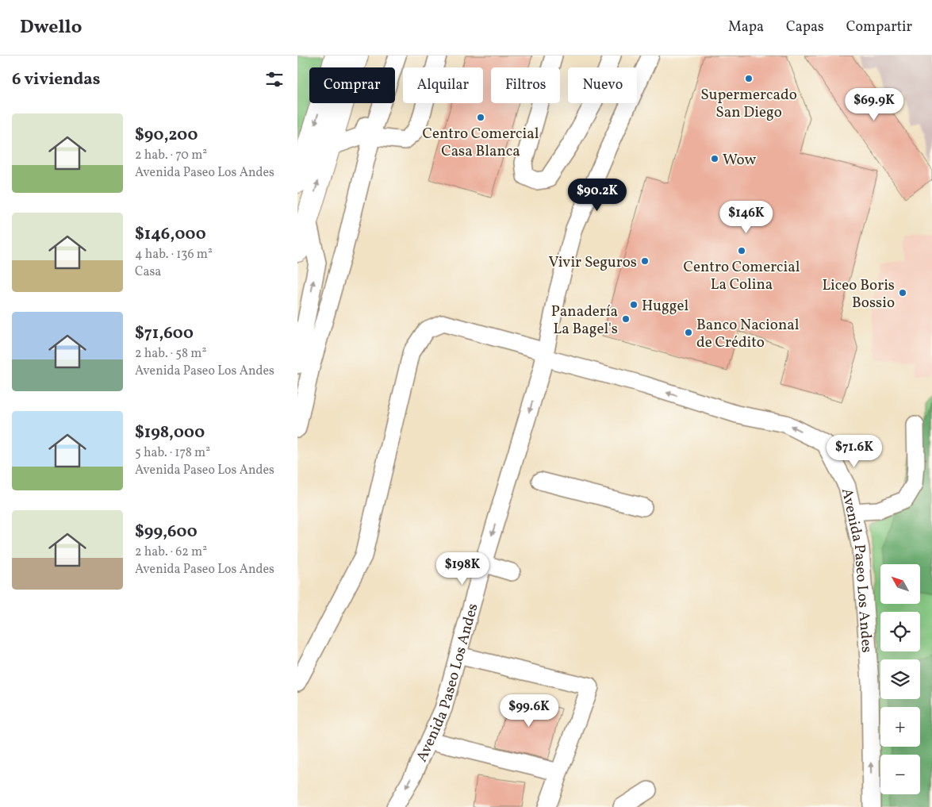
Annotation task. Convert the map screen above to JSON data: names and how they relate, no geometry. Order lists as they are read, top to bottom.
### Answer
{
  "streets": {
    "street": ["Avenida Paseo Los Andes"]
  },
  "places": [
    "Supermercado San Diego",
    "Centro Comercial Casa Blanca",
    "Wow",
    "Centro Comercial La Colina",
    "Vivir Seguros",
    "Liceo Boris Bossio",
    "Huggel",
    "Panadería La Bagel's",
    "Banco Nacional de Crédito"
  ],
  "north": "top left",
  "page": {
    "header": "Dwello",
    "nav": ["Mapa", "Capas", "Compartir"],
    "heading": "6 viviendas",
    "chip": [
      "Comprar",
      "Alquilar",
      "Filtros",
      "Nuevo"
    ],
    "price": [
      "$69.9K",
      "$90.2K",
      "$146K",
      "$71.6K",
      "$198K",
      "$99.6K"
    ],
    "list": [
      {
        "name": "$90,200",
        "note": "2 hab. · 70 m² · Avenida Paseo Los Andes"
      },
      {
        "name": "$146,000",
        "note": "4 hab. · 136 m² · Casa"
      },
      {
        "name": "$71,600",
        "note": "2 hab. · 58 m² · Avenida Paseo Los Andes"
      },
      {
        "name": "$198,000",
        "note": "5 hab. · 178 m² · Avenida Paseo Los Andes"
      },
      {
        "name": "$99,600",
        "note": "2 hab. · 62 m² · Avenida Paseo Los Andes"
      }
    ],
    "map_buttons": ["+", "−"]
  }
}
